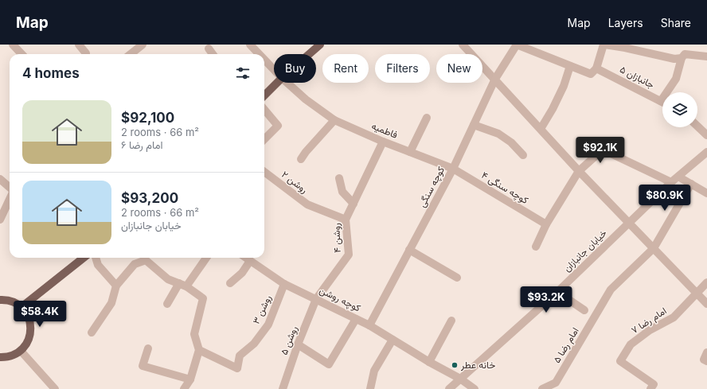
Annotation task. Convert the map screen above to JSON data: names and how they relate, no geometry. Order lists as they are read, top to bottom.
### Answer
{
  "streets": {
    "street": [
      "جانبازان ۵",
      "فاطمیه",
      "روشن ۲",
      "کوچه سنگی",
      "کوچه سنگی ۴",
      "روشن ۴",
      "خیابان جانبازان",
      "کوچه روشن",
      "روشن ۳",
      "امام رضا ۷",
      "روشن ۵",
      "امام رضا ۵"
    ]
  },
  "crossings": [
    ["فاطمیه", "کوچه سنگی ۴"],
    ["فاطمیه", "روشن ۴"],
    ["روشن ۲", "روشن ۴"],
    ["کوچه سنگی", "کوچه سنگی ۴"],
    ["کوچه سنگی", "کوچه روشن"],
    ["روشن ۴", "کوچه روشن"],
    ["روشن ۴", "روشن ۵"],
    ["خیابان جانبازان", "کوچه روشن"],
    ["کوچه روشن", "روشن ۳"],
    ["کوچه روشن", "روشن ۵"]
  ],
  "places": ["خانه عطر"],
  "page": {
    "header": "Map",
    "nav": ["Map", "Layers", "Share"],
    "chip": [
      "Buy",
      "Rent",
      "Filters",
      "New"
    ],
    "heading": "4 homes",
    "list": [
      {
        "name": "$92,100",
        "note": "2 rooms · 66 m² · امام رضا ۶"
      },
      {
        "name": "$93,200",
        "note": "2 rooms · 66 m² · خیابان جانبازان"
      }
    ],
    "price": [
      "$92.1K",
      "$80.9K",
      "$93.2K",
      "$58.4K"
    ]
  }
}
